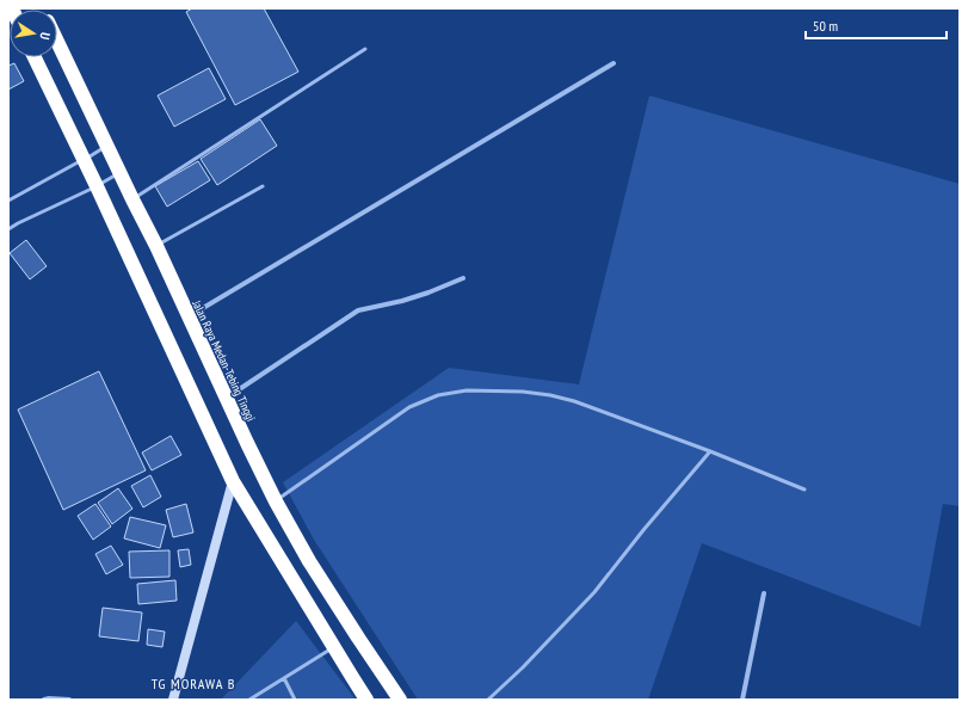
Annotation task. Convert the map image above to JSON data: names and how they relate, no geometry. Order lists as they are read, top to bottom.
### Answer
{
  "streets": {
    "highway": ["Jalan Raya Medan-Tebing Tinggi"]
  },
  "districts": ["TG MORAWA B"],
  "scale_bar": "50 m",
  "north": "right"
}
